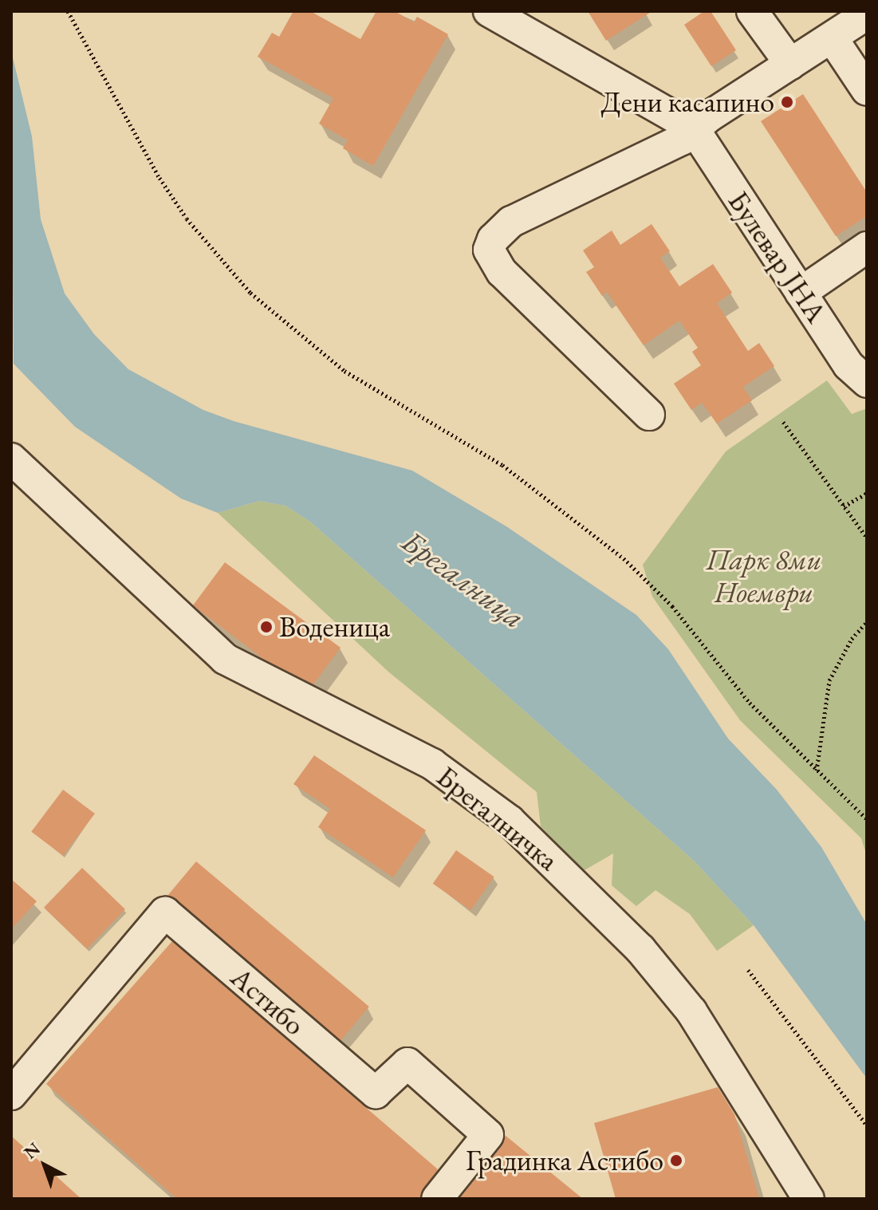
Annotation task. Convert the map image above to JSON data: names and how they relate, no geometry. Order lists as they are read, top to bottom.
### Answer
{
  "streets": {
    "street": ["Булевар ЈНА", "Брегалничка", "Астибо"]
  },
  "water": ["Брегалница"],
  "parks": ["Парк 8ми Ноември"],
  "places": ["Дени касапино", "Воденица", "Градинка Астибо"],
  "north": "top left"
}
